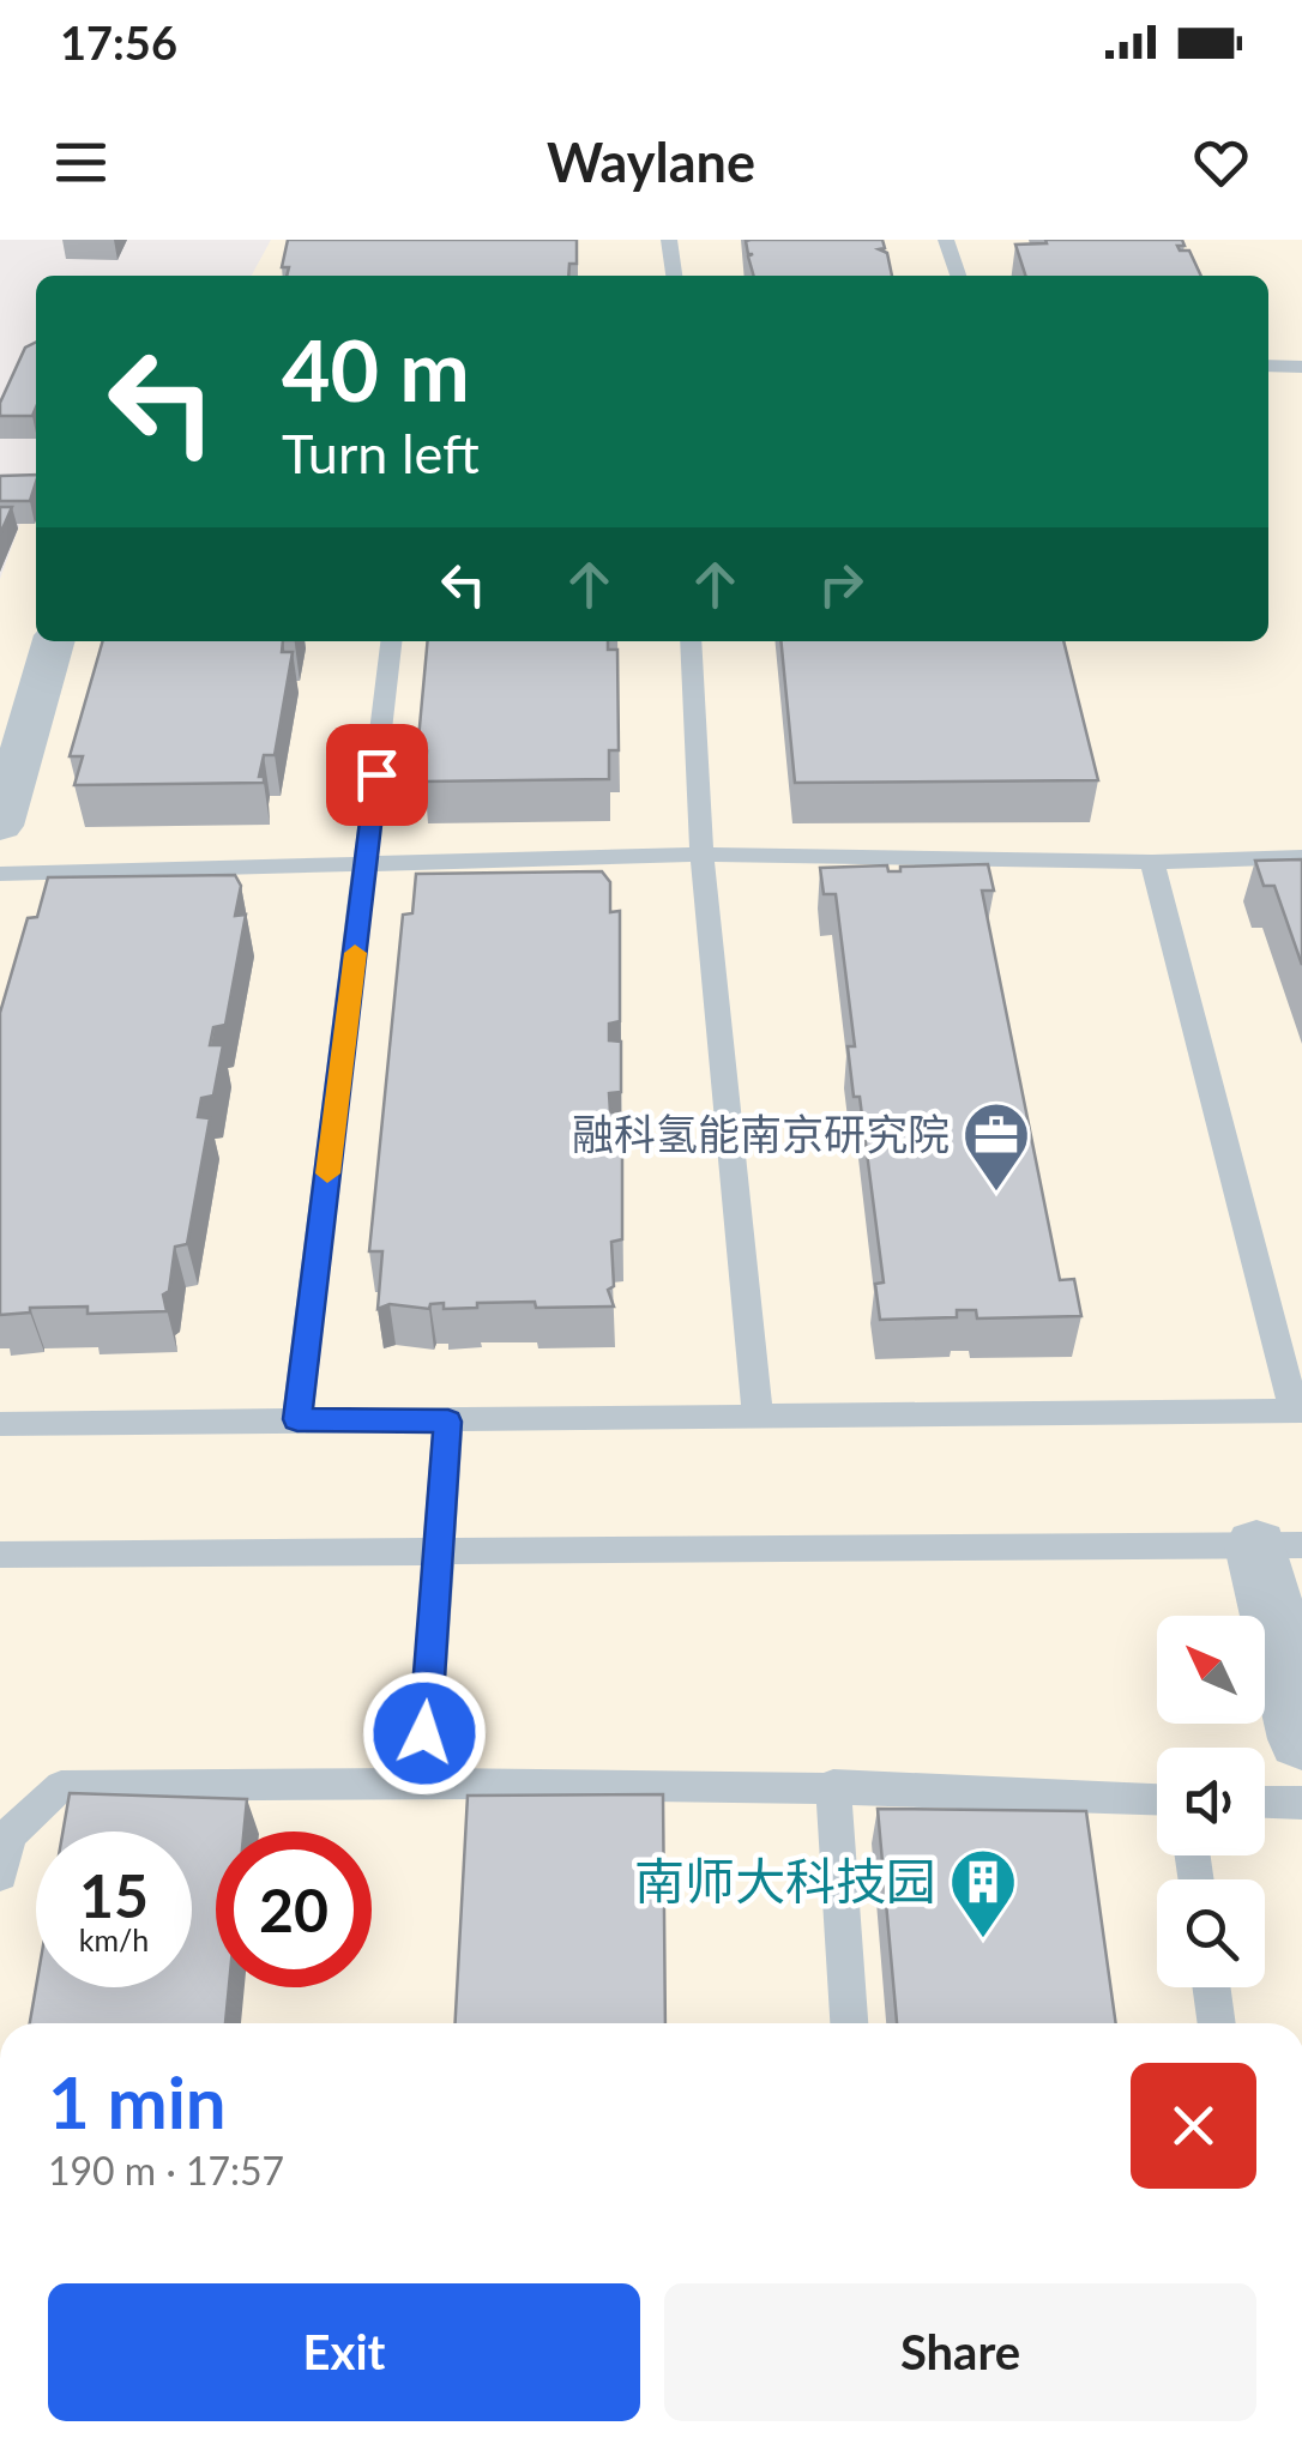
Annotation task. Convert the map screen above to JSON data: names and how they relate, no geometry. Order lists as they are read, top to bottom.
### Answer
{
  "places": {
    "office": ["融科氢能南京研究院"],
    "building": ["南师大科技园"]
  },
  "north": "top left",
  "page": {
    "status": "17:56",
    "header": "Waylane",
    "turn": ["40 m", "Turn left"],
    "speed": "15 km/h",
    "limit": "20",
    "heading": ["1 min", "190 m · 17:57"],
    "buttons": ["Exit", "Share"]
  }
}
